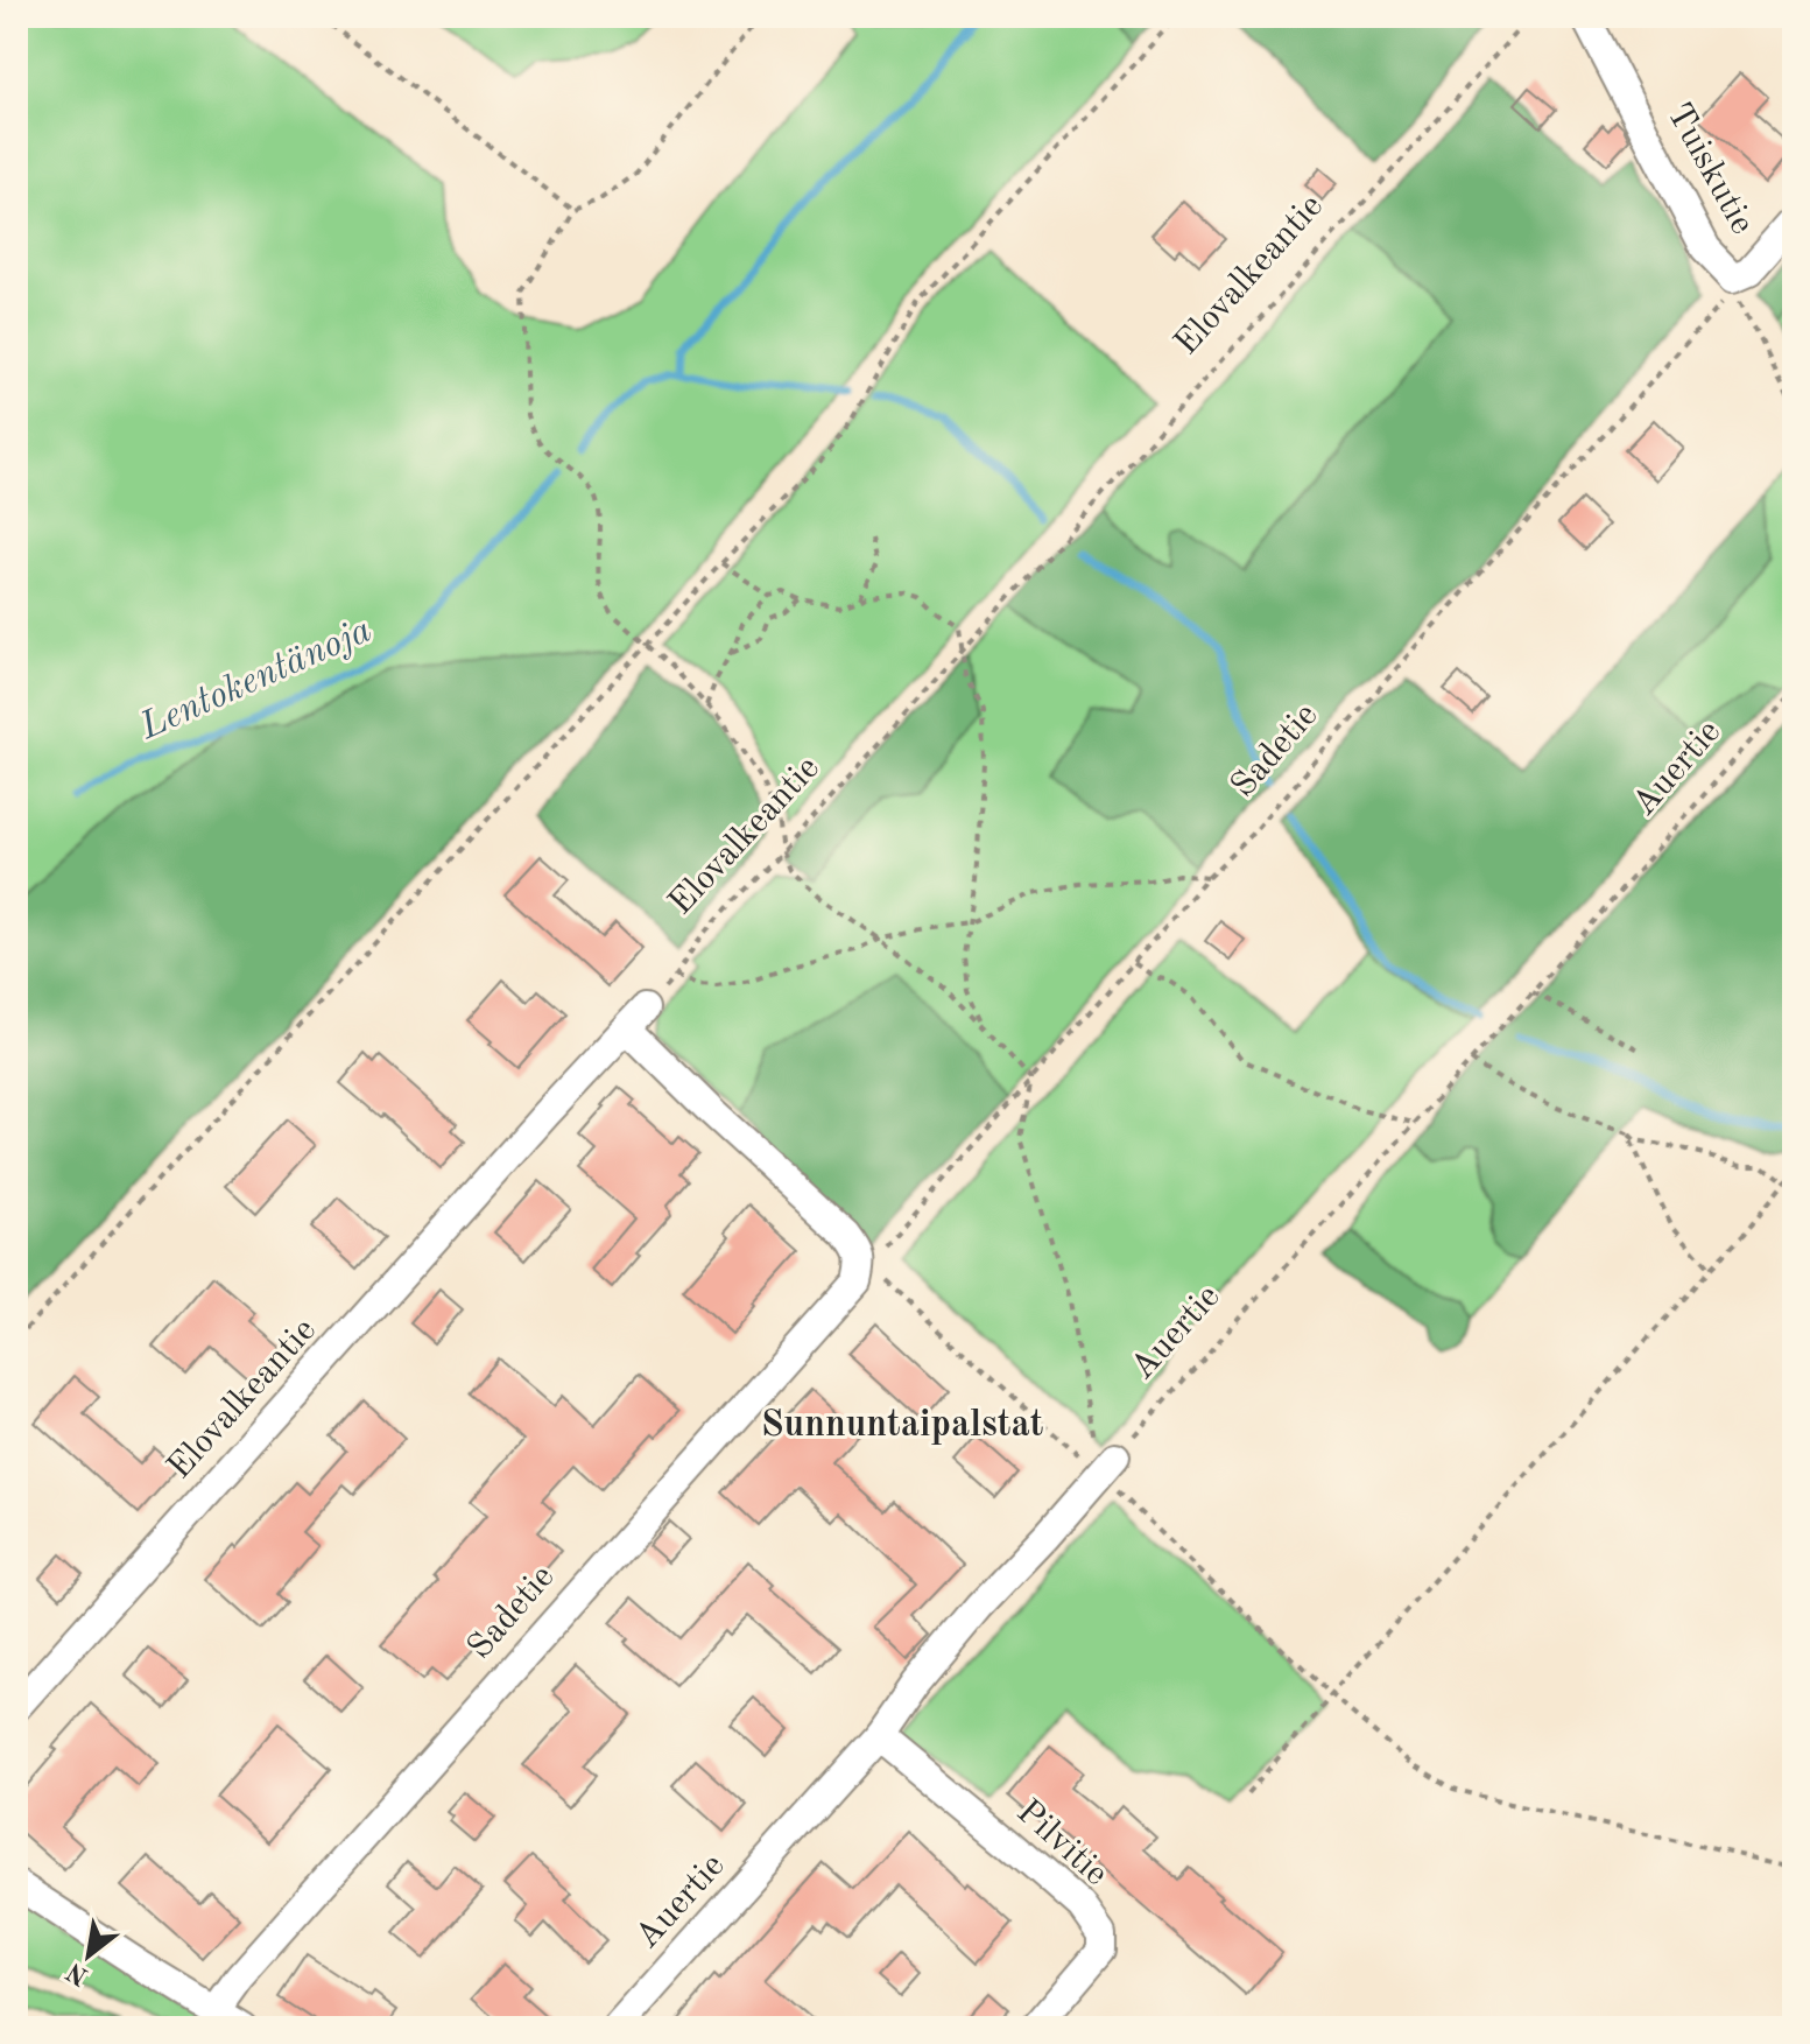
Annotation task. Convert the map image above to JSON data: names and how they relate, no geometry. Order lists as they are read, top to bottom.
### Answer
{
  "streets": {
    "street": [
      "Tuiskutie",
      "Elovalkeantie",
      "Sadetie",
      "Auertie",
      "Pilvitie"
    ]
  },
  "crossings": [
    ["Tuiskutie", "Sadetie"],
    ["Auertie", "Pilvitie"]
  ],
  "districts": ["Sunnuntaipalstat"],
  "water": ["Lentokentänoja"],
  "north": "bottom left"
}
